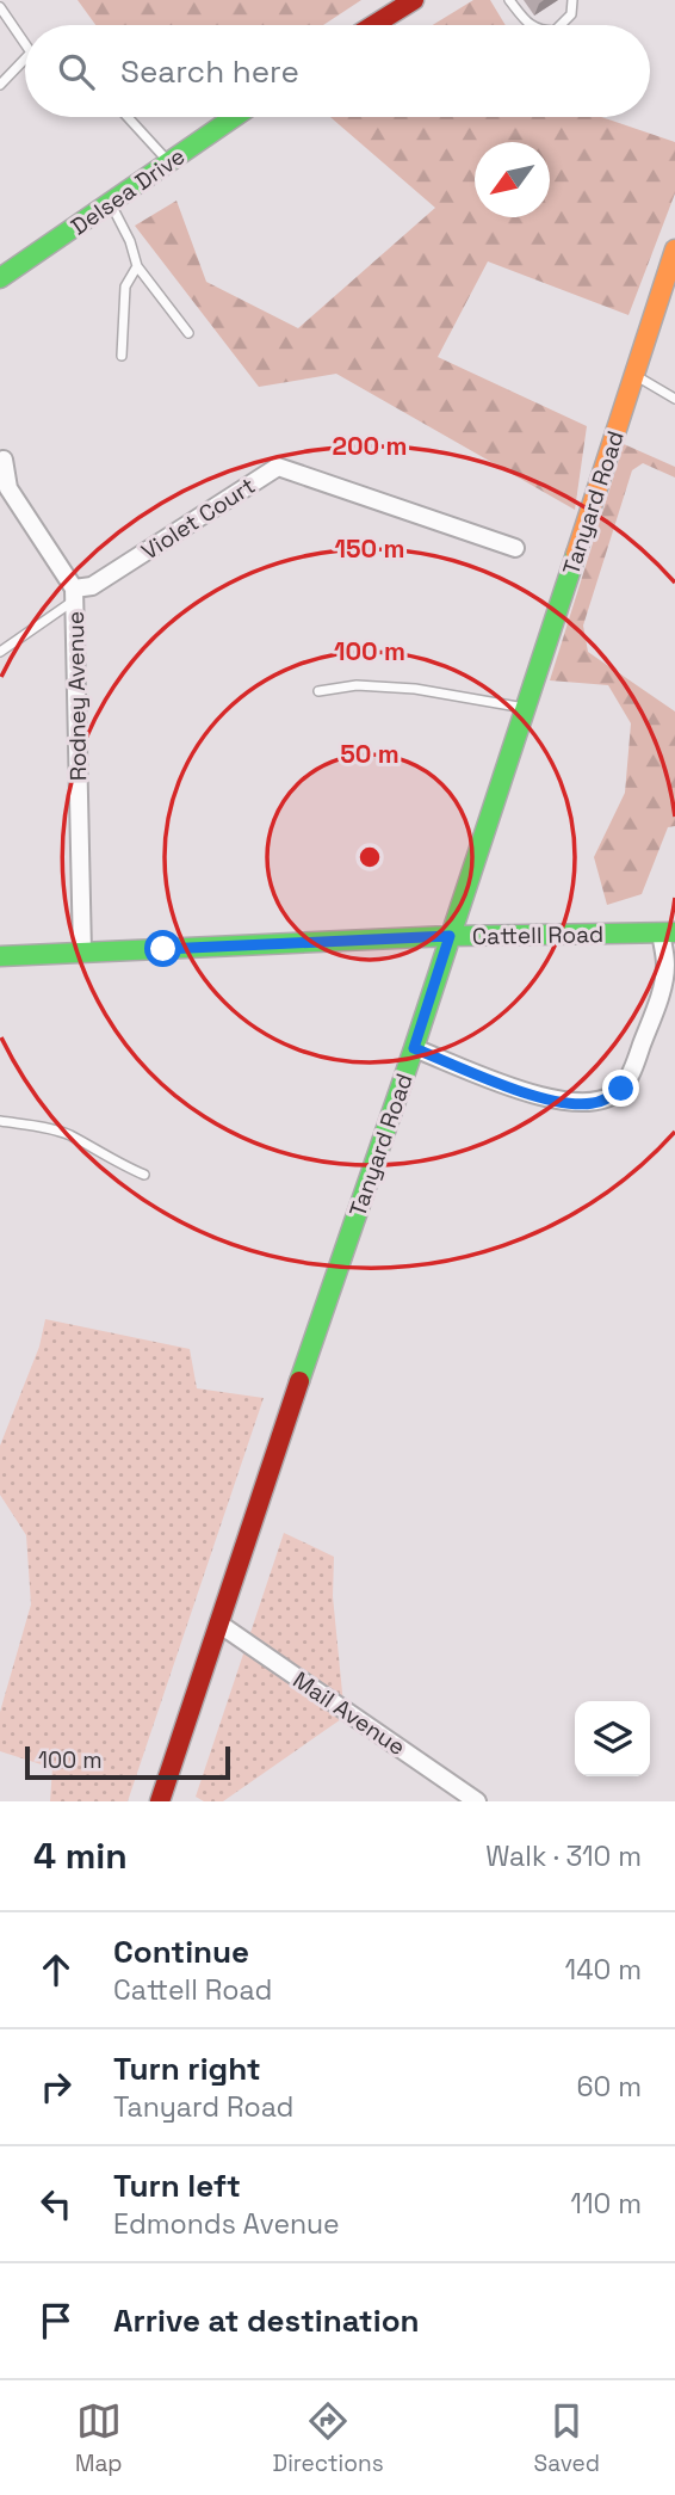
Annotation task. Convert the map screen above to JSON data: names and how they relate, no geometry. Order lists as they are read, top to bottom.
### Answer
{
  "streets": {
    "street": [
      "Delsea Drive",
      "Tanyard Road",
      "Violet Court",
      "Rodney Avenue",
      "Cattell Road",
      "Mail Avenue"
    ]
  },
  "crossings": [
    ["Tanyard Road", "Cattell Road"],
    ["Tanyard Road", "Mail Avenue"],
    ["Violet Court", "Rodney Avenue"],
    ["Rodney Avenue", "Cattell Road"]
  ],
  "scale_bar": "100 m",
  "north": "bottom left",
  "page": {
    "search": "Search here",
    "scale": "100 m",
    "heading": ["4 min", "Walk · 310 m"],
    "list": [
      ["Continue", "Cattell Road", "140 m"],
      ["Turn right", "Tanyard Road", "60 m"],
      ["Turn left", "Edmonds Avenue", "110 m"],
      "Arrive at destination"
    ],
    "nav": ["Map", "Directions", "Saved"]
  },
  "rings": [
    "200 m",
    "150 m",
    "100 m",
    "50 m"
  ]
}
